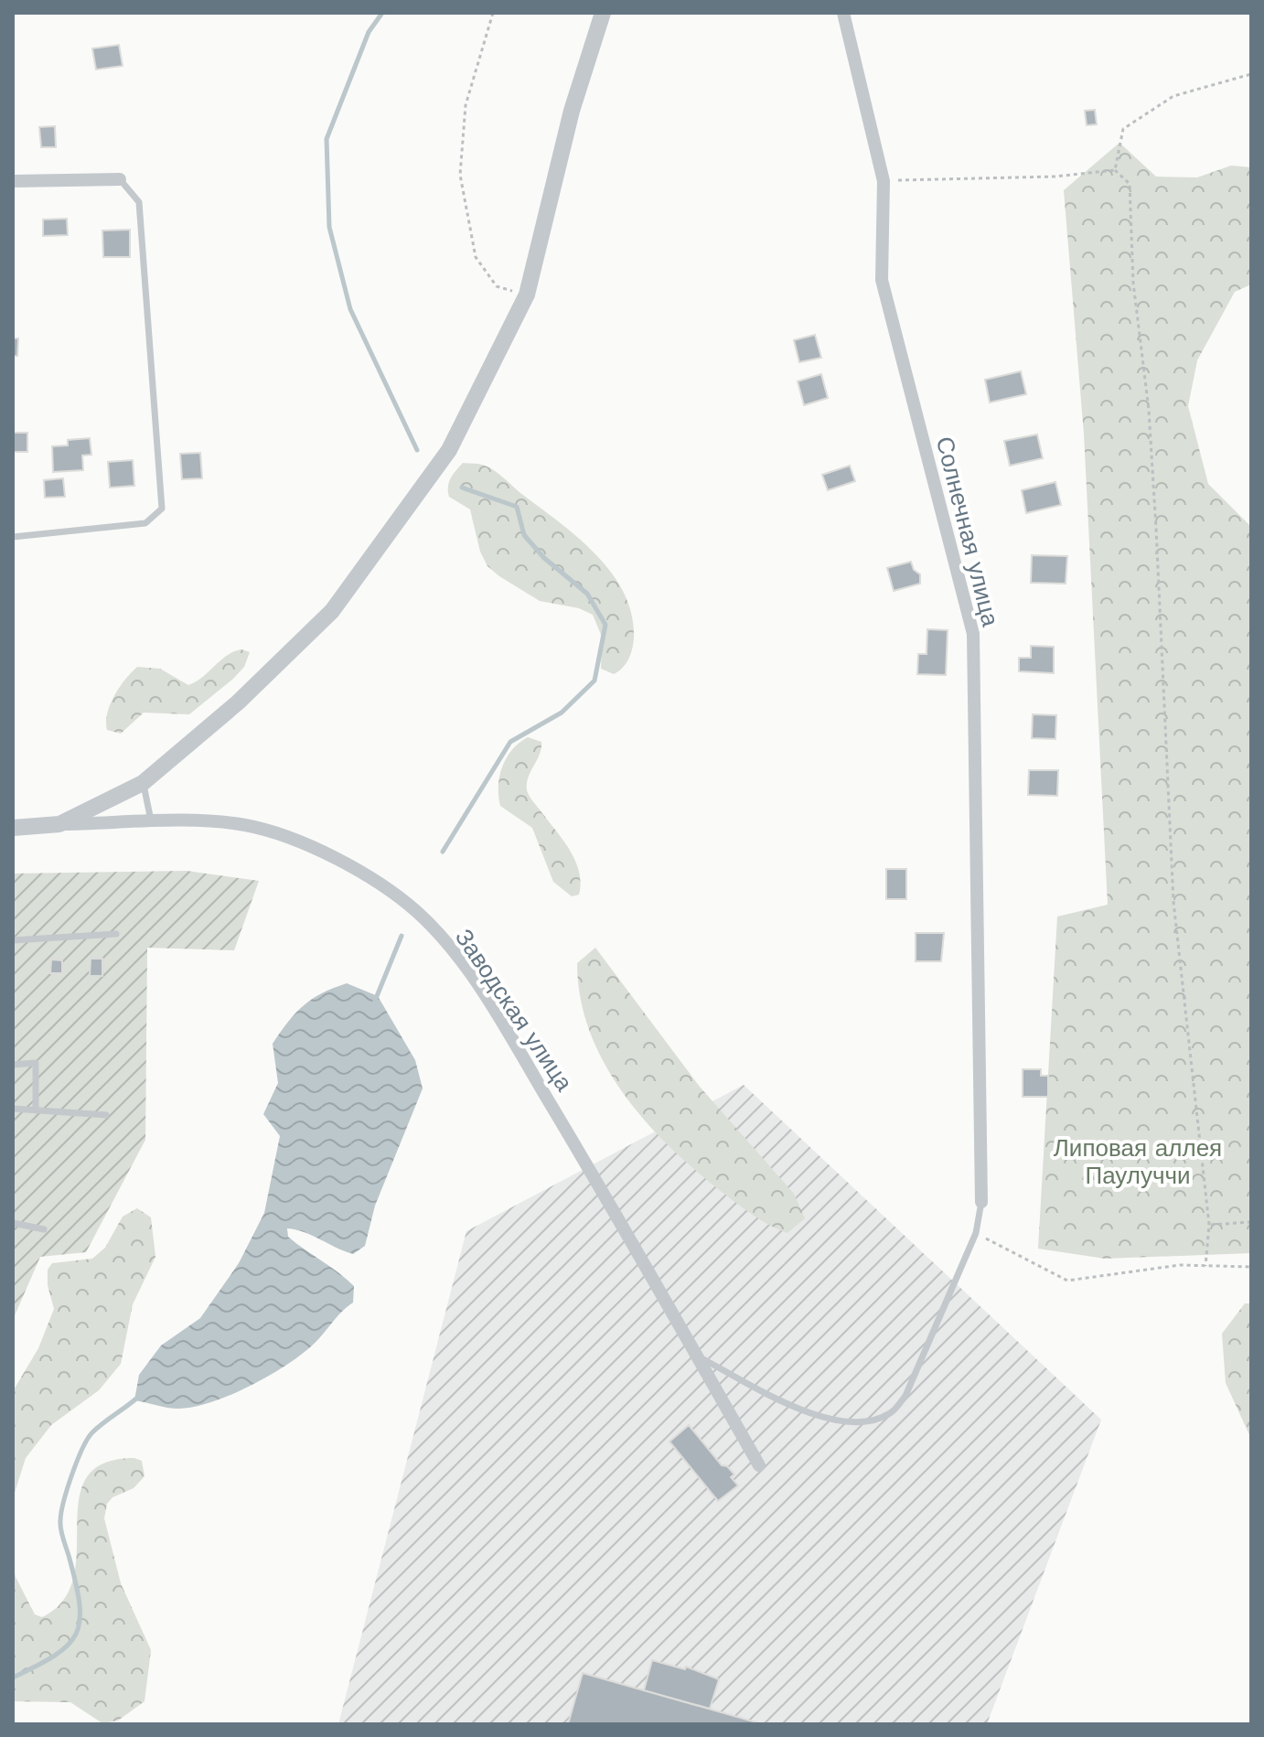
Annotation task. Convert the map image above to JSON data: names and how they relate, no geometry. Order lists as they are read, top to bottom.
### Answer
{
  "streets": {
    "street": ["Солнечная улица", "Заводская улица"]
  },
  "parks": ["Липовая аллея Паулуччи"]
}
